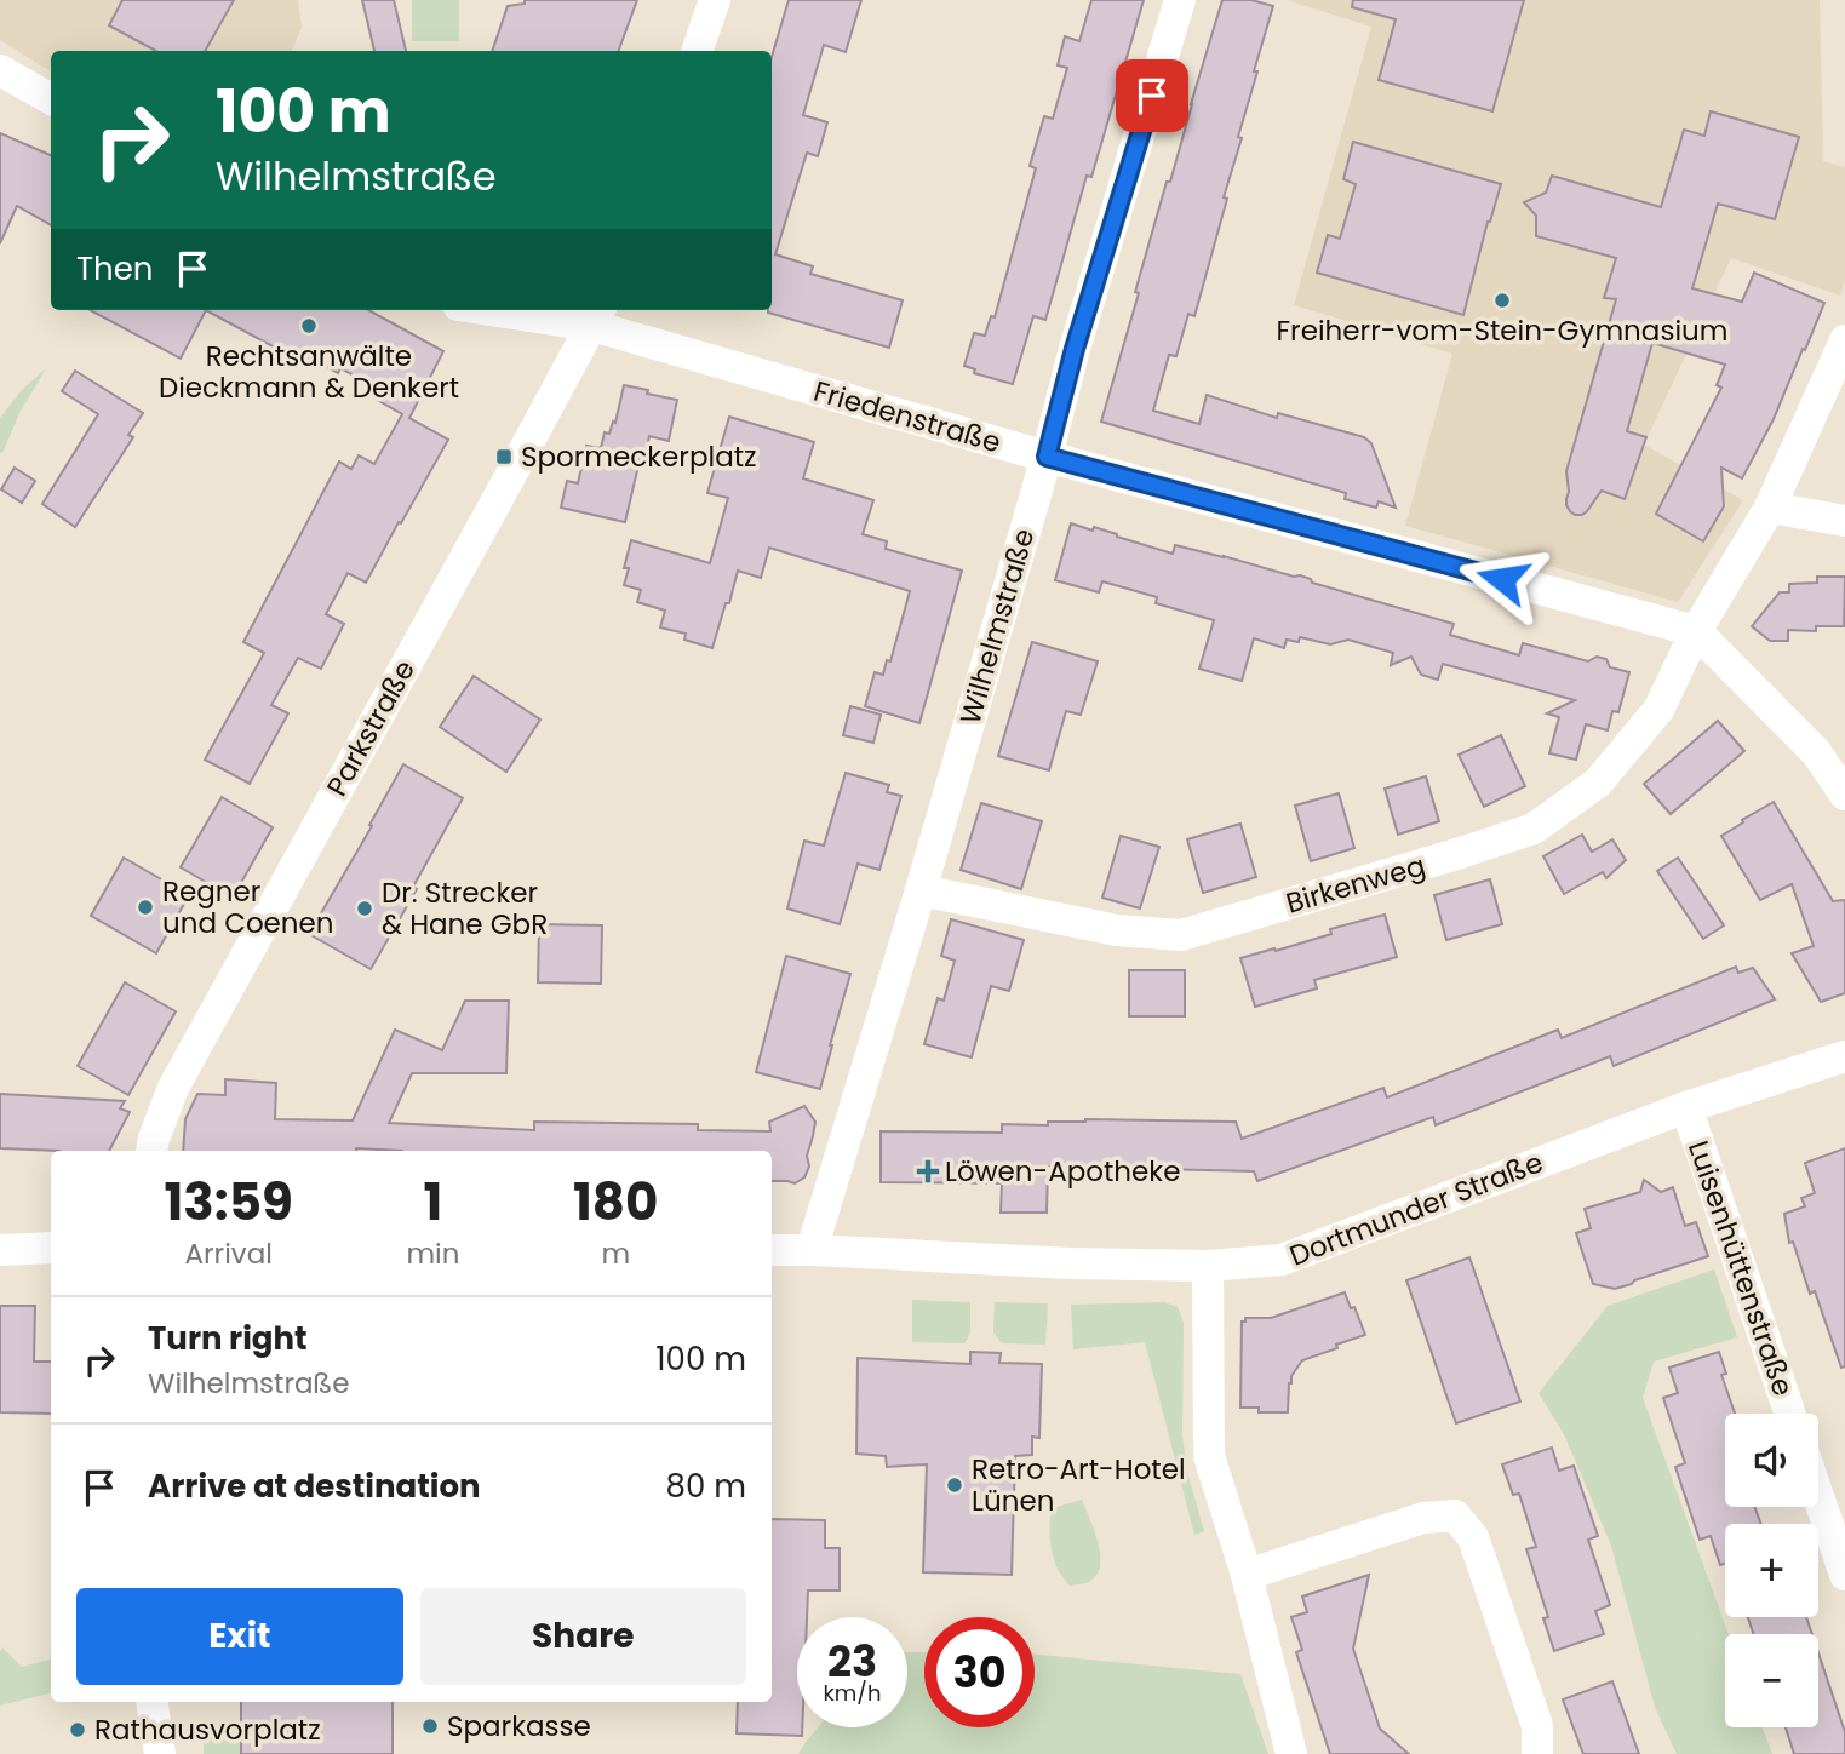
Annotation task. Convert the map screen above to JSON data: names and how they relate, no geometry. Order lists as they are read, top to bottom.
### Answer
{
  "streets": {
    "street": [
      "Friedenstraße",
      "Wilhelmstraße",
      "Parkstraße",
      "Birkenweg",
      "Dortmunder Straße",
      "Luisenhüttenstraße"
    ]
  },
  "crossings": [
    ["Friedenstraße", "Wilhelmstraße"],
    ["Friedenstraße", "Parkstraße"],
    ["Friedenstraße", "Birkenweg"],
    ["Wilhelmstraße", "Birkenweg"],
    ["Wilhelmstraße", "Dortmunder Straße"],
    ["Dortmunder Straße", "Luisenhüttenstraße"]
  ],
  "places": {
    "other": [
      "Freiherr-vom-Stein-Gymnasium",
      "Rechtsanwälte Dieckmann & Denkert",
      "Regner und Coenen",
      "Dr. Strecker & Hane GbR",
      "Retro-Art-Hotel Lünen",
      "Sparkasse",
      "Rathausvorplatz"
    ],
    "transit": ["Spormeckerplatz"],
    "health": ["Löwen-Apotheke"]
  },
  "page": {
    "turn": ["100 m", "Wilhelmstraße"],
    "then": "Then",
    "eta": [
      "13:59",
      "Arrival",
      "1",
      "min",
      "180",
      "m"
    ],
    "list": [
      {
        "name": "Turn right",
        "note": "Wilhelmstraße",
        "value": "100 m"
      },
      {
        "name": "Arrive at destination",
        "value": "80 m"
      }
    ],
    "map_buttons": ["+", "−"],
    "buttons": ["Exit", "Share"],
    "speed": "23 km/h",
    "limit": "30"
  }
}
